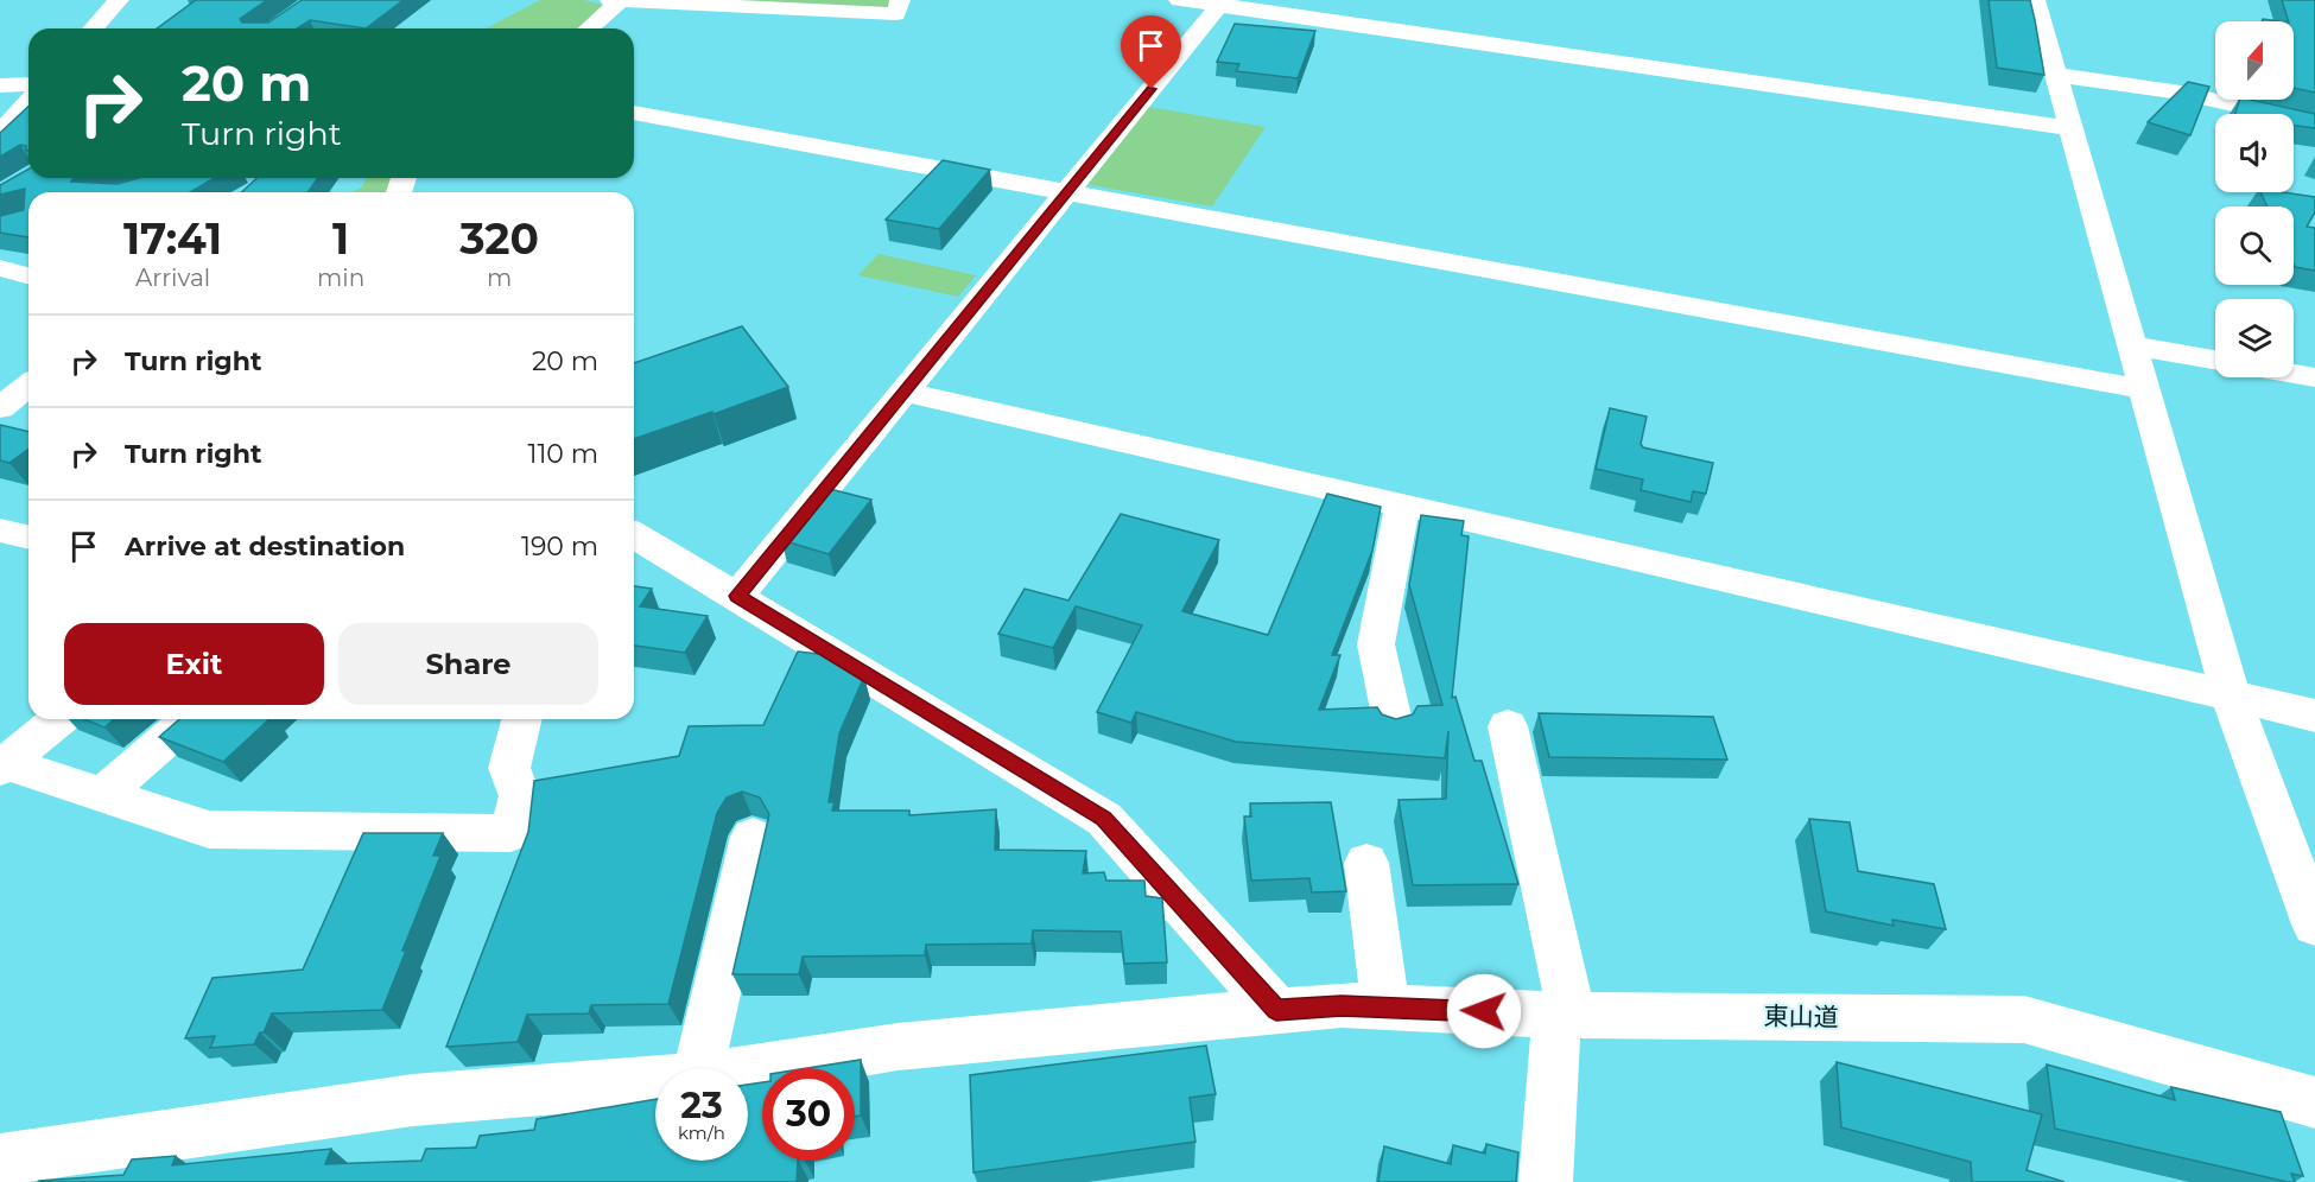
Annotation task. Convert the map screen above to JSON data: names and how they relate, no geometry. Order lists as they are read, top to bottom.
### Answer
{
  "streets": {
    "street": ["東山道"]
  },
  "north": "top",
  "page": {
    "turn": ["20 m", "Turn right"],
    "eta": [
      "17:41",
      "Arrival",
      "1",
      "min",
      "320",
      "m"
    ],
    "list": [
      {
        "name": "Turn right",
        "value": "20 m"
      },
      {
        "name": "Turn right",
        "value": "110 m"
      },
      {
        "name": "Arrive at destination",
        "value": "190 m"
      }
    ],
    "buttons": ["Exit", "Share"],
    "speed": "23 km/h",
    "limit": "30"
  }
}
